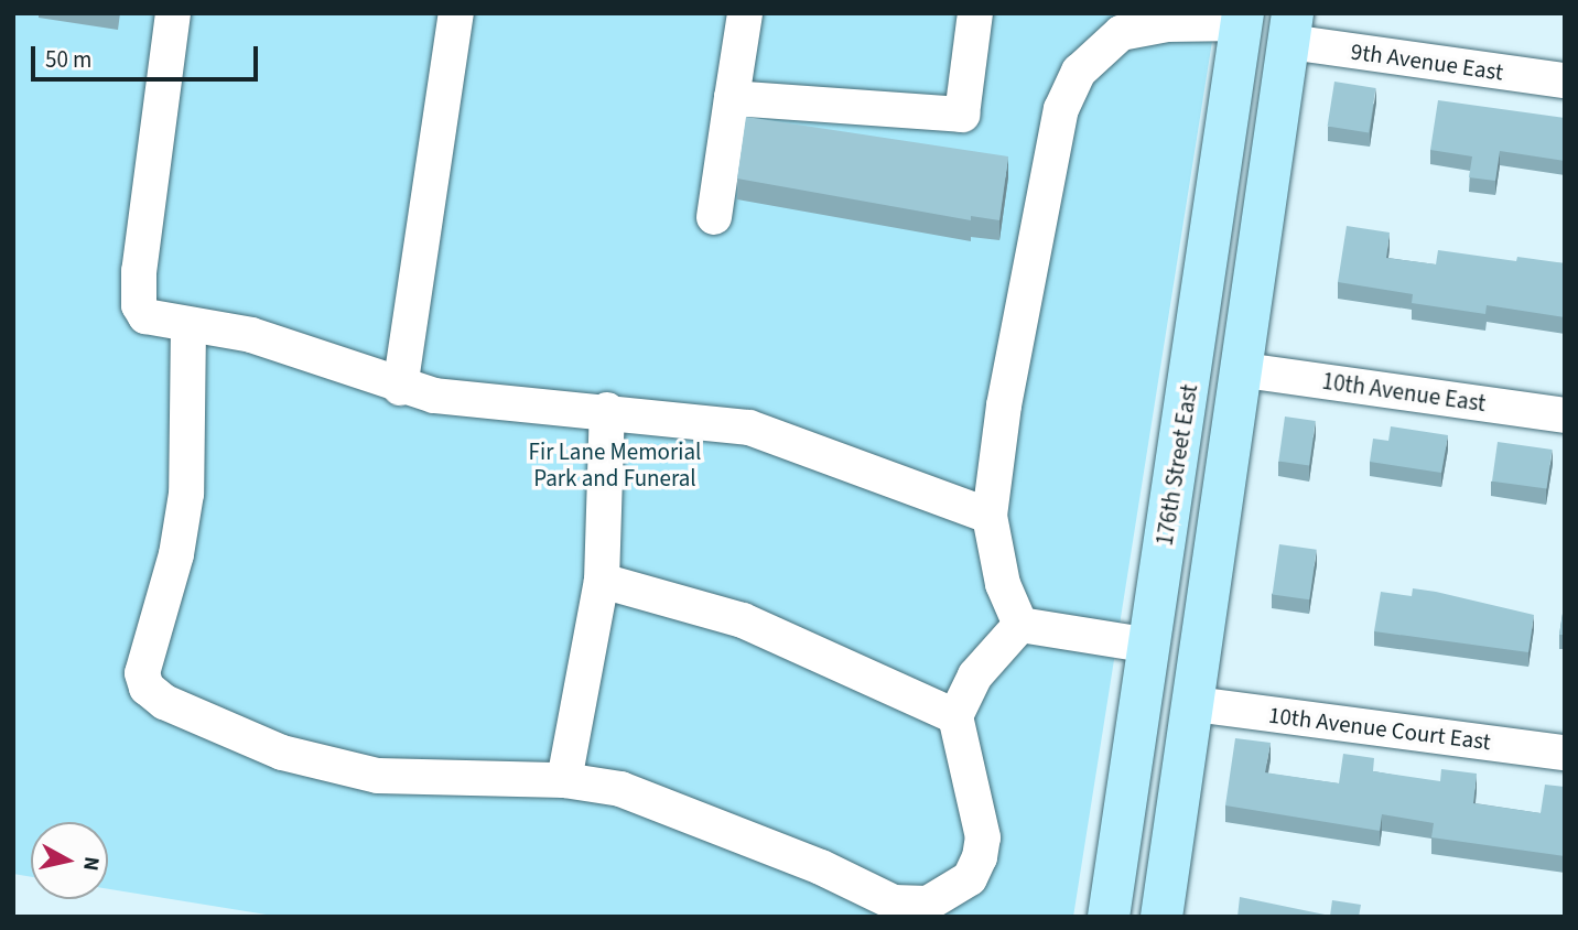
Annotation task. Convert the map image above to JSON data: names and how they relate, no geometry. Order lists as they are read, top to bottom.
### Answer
{
  "streets": {
    "main road": ["176th Street East"],
    "street": ["9th Avenue East", "10th Avenue East", "10th Avenue Court East"]
  },
  "parks": ["Fir Lane Memorial Park and Funeral"],
  "scale_bar": "50 m",
  "north": "right"
}
